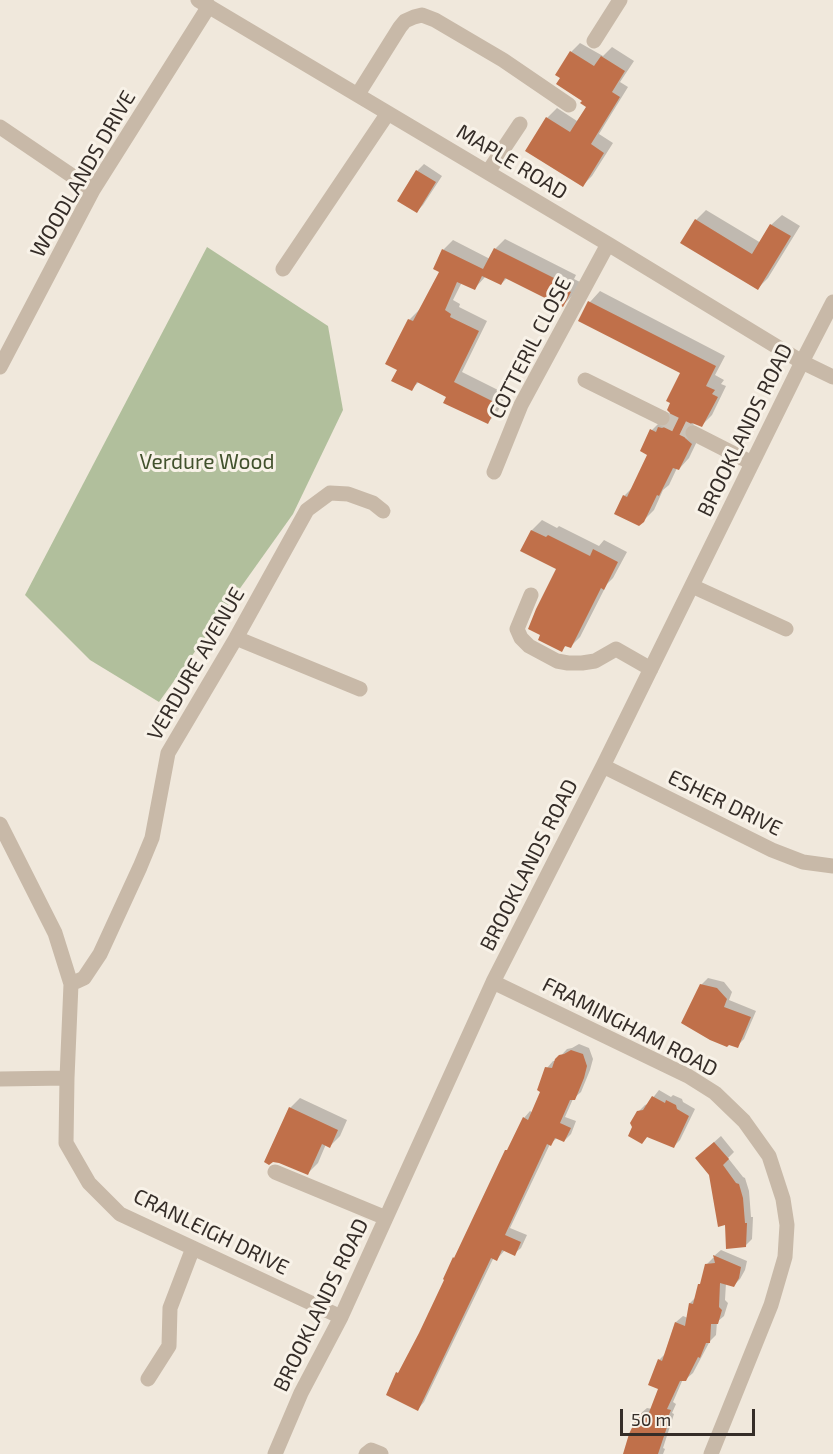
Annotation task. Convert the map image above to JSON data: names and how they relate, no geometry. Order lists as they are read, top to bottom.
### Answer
{
  "streets": {
    "street": [
      "MAPLE ROAD",
      "WOODLANDS DRIVE",
      "COTTERIL CLOSE",
      "BROOKLANDS ROAD",
      "VERDURE AVENUE",
      "ESHER DRIVE",
      "FRAMINGHAM ROAD",
      "CRANLEIGH DRIVE"
    ]
  },
  "crossings": [
    ["MAPLE ROAD", "WOODLANDS DRIVE"],
    ["MAPLE ROAD", "COTTERIL CLOSE"],
    ["MAPLE ROAD", "BROOKLANDS ROAD"],
    ["BROOKLANDS ROAD", "ESHER DRIVE"],
    ["BROOKLANDS ROAD", "FRAMINGHAM ROAD"],
    ["BROOKLANDS ROAD", "CRANLEIGH DRIVE"],
    ["VERDURE AVENUE", "CRANLEIGH DRIVE"]
  ],
  "parks": ["Verdure Wood"],
  "scale_bar": "50 m"
}
